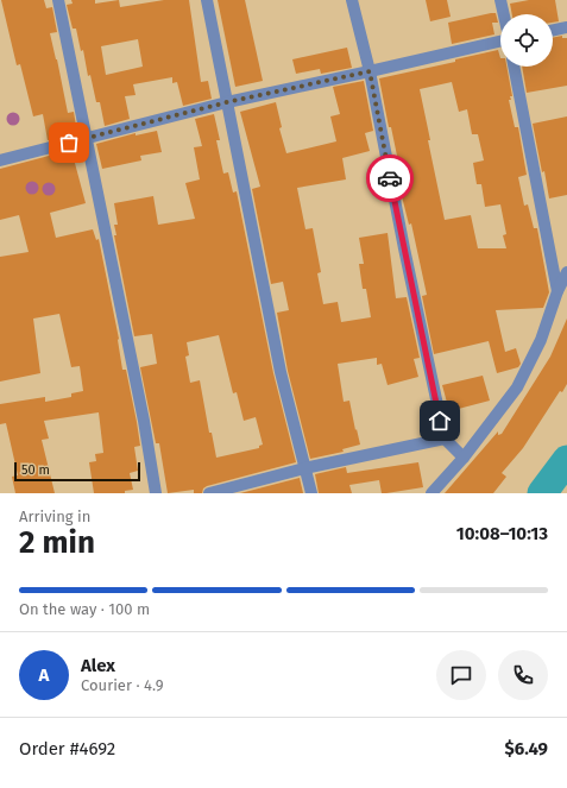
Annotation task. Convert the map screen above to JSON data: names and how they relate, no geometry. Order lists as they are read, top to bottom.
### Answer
{
  "scale_bar": "50 m",
  "page": {
    "scale": "50 m",
    "heading": ["2 min", "Arriving in", "10:08–10:13"],
    "panel": [
      "Alex",
      "Courier · 4.9",
      "Order #4692",
      "$6.49"
    ],
    "bar": "On the way · 100 m",
    "round": "A"
  }
}
